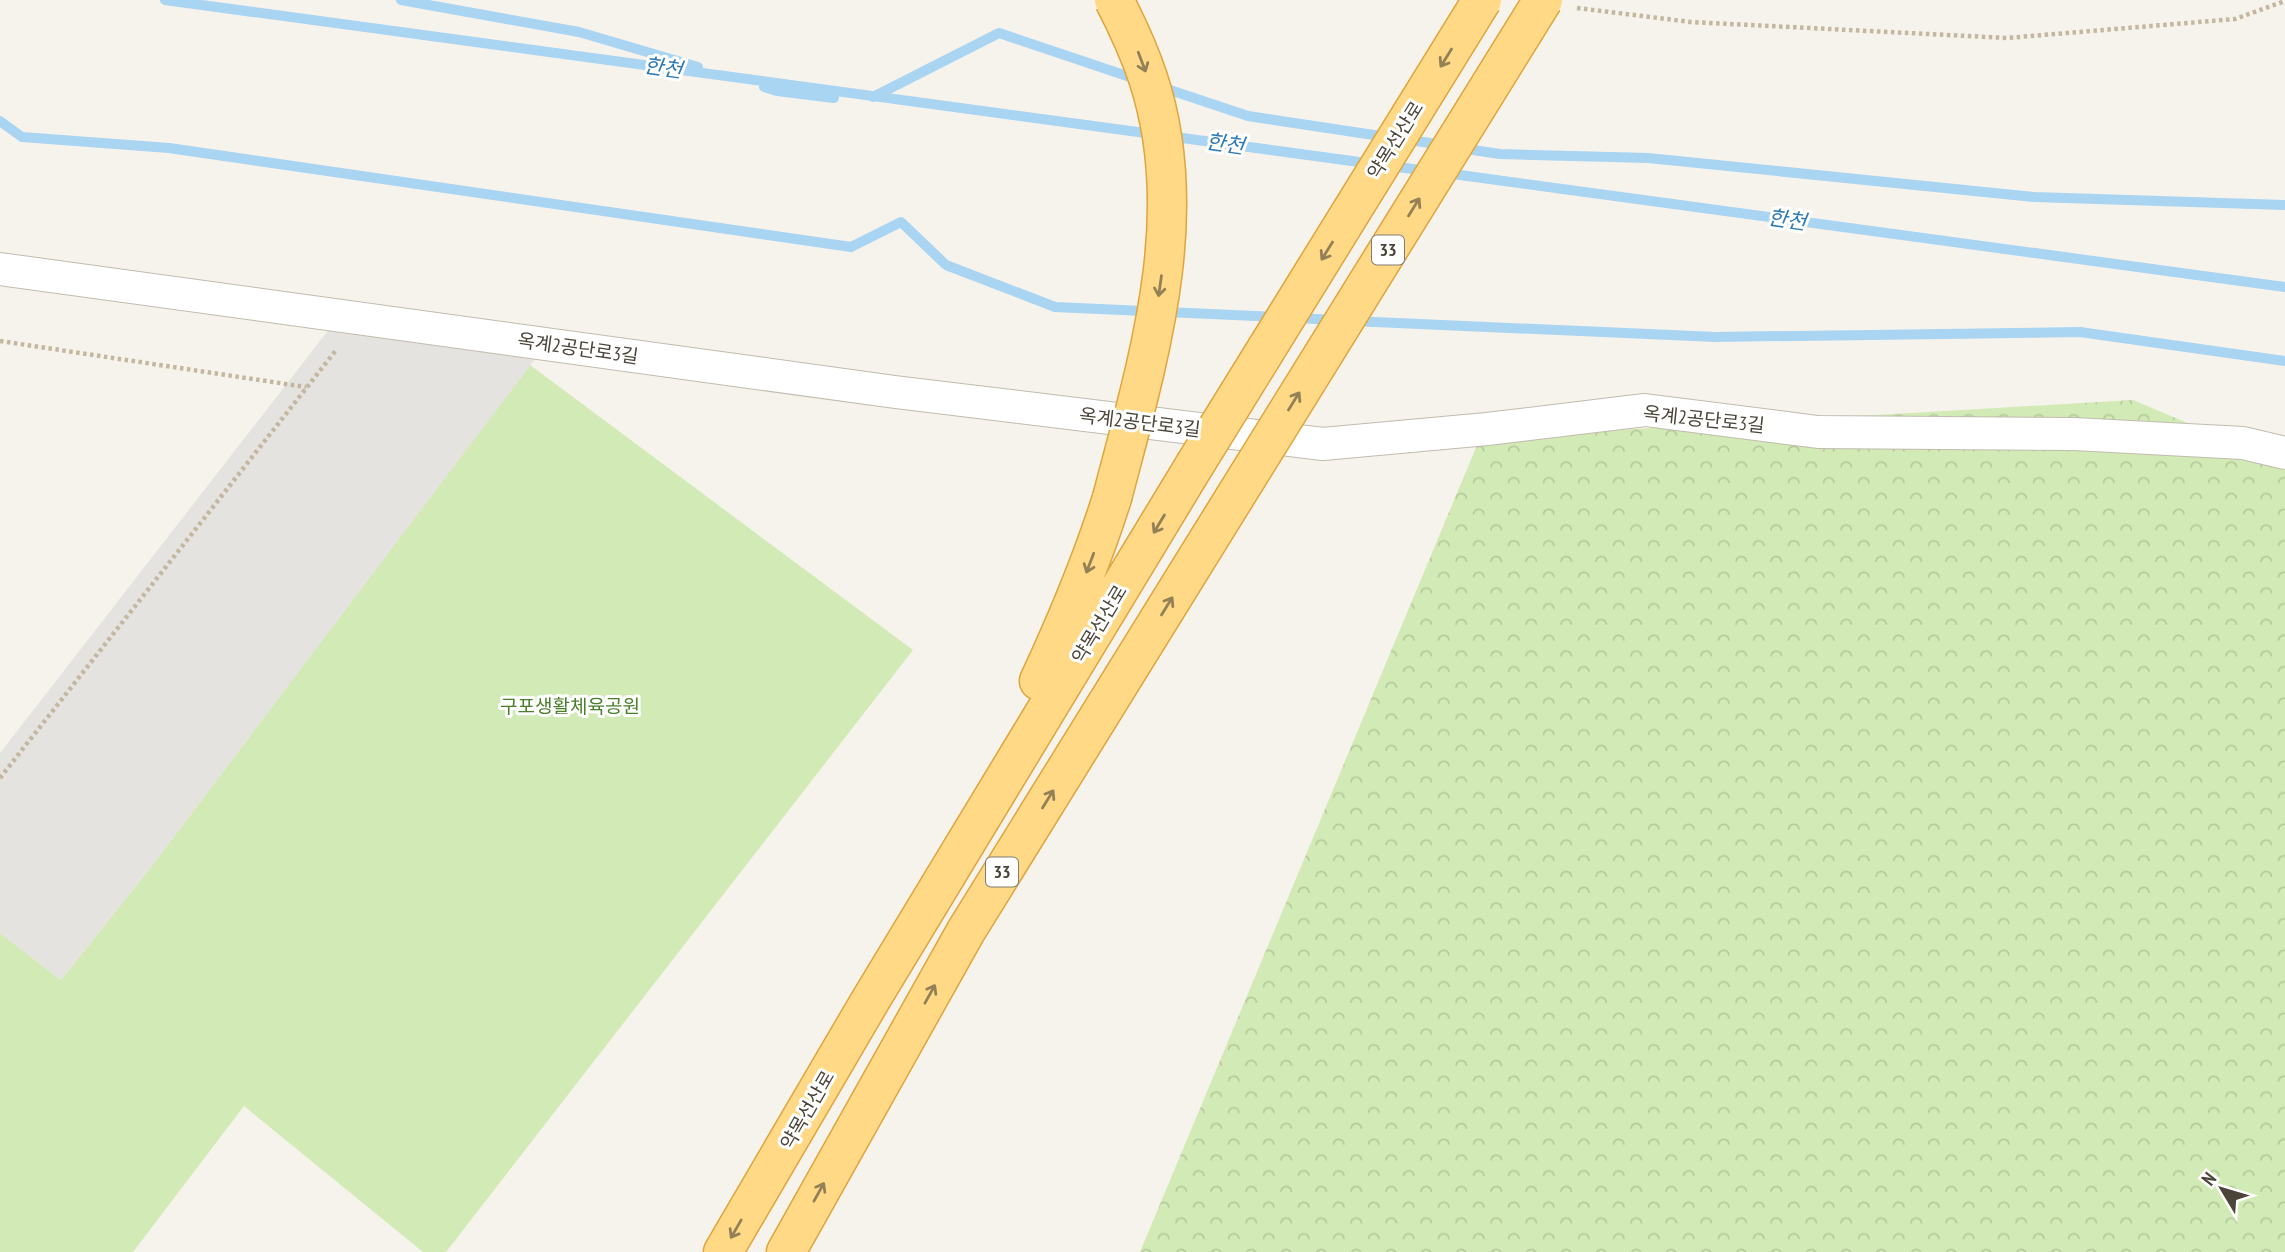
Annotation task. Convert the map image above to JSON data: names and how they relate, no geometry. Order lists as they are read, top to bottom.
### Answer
{
  "streets": {
    "highway": ["약목선산로", "33"],
    "street": ["옥계2공단로3길"]
  },
  "water": ["한천"],
  "parks": ["구포생활체육공원"],
  "north": "top left"
}
